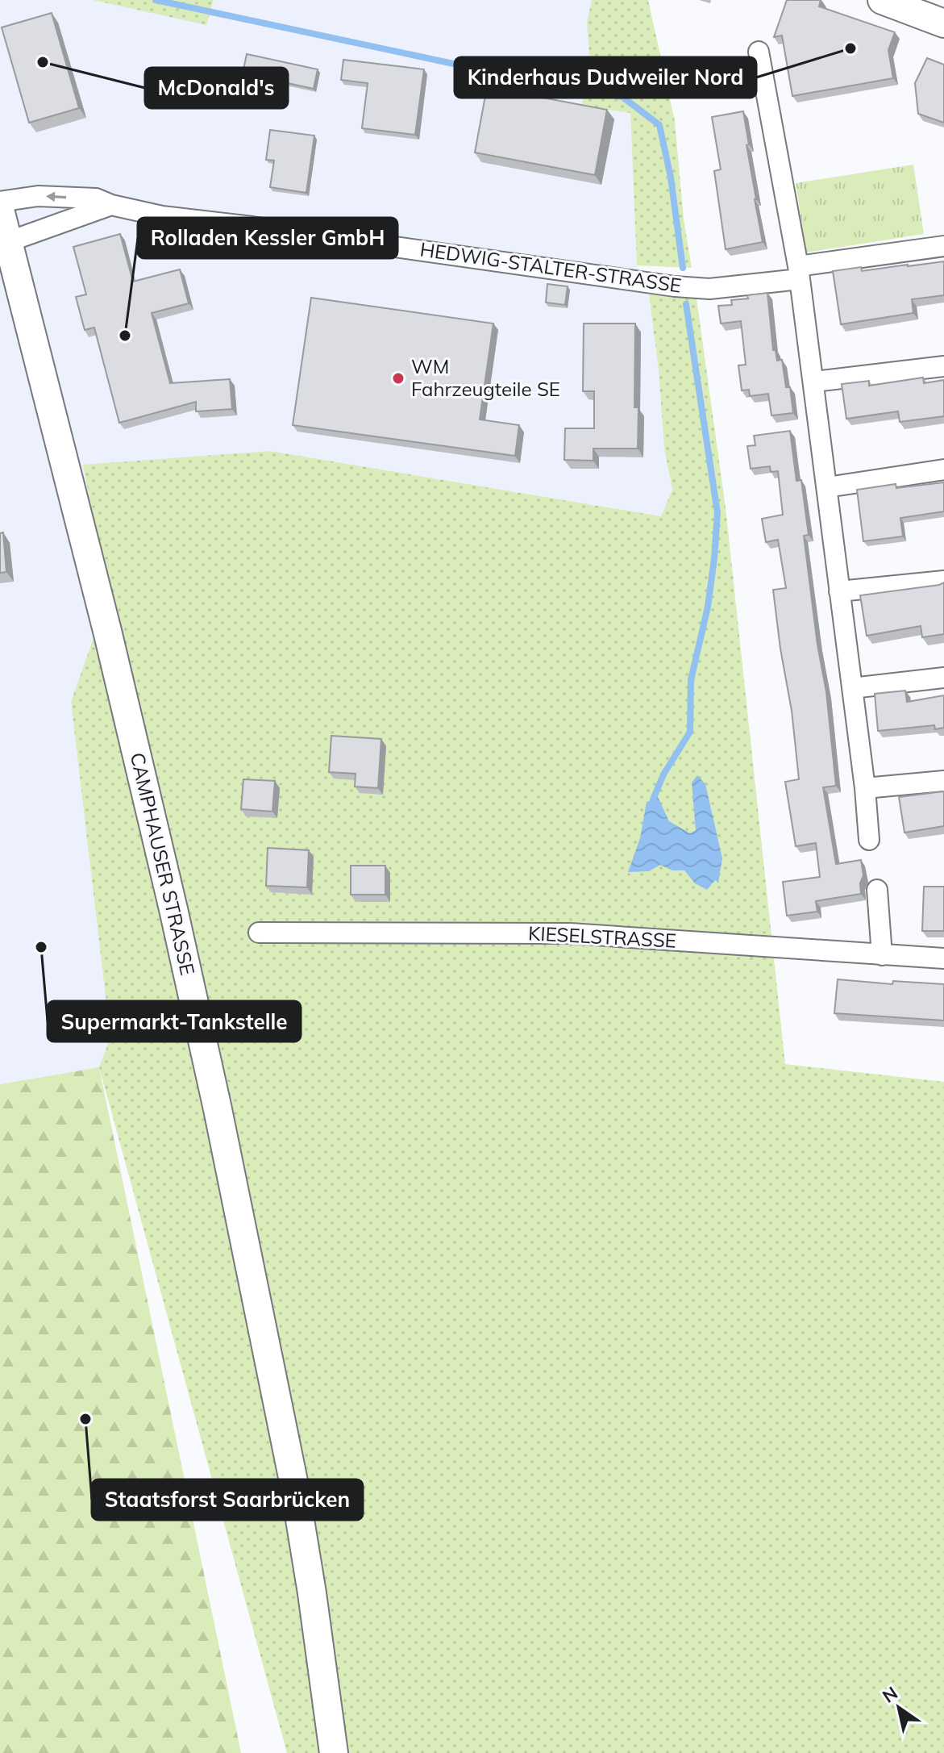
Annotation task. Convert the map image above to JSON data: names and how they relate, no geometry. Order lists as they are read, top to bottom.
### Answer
{
  "streets": {
    "street": ["HEDWIG-STALTER-STRASSE", "CAMPHAUSER STRASSE", "KIESELSTRASSE"]
  },
  "places": [
    "Kinderhaus Dudweiler Nord",
    "McDonald's",
    "Rolladen Kessler GmbH",
    "WM Fahrzeugteile SE",
    "Supermarkt-Tankstelle",
    "Staatsforst Saarbrücken"
  ],
  "north": "top left"
}
